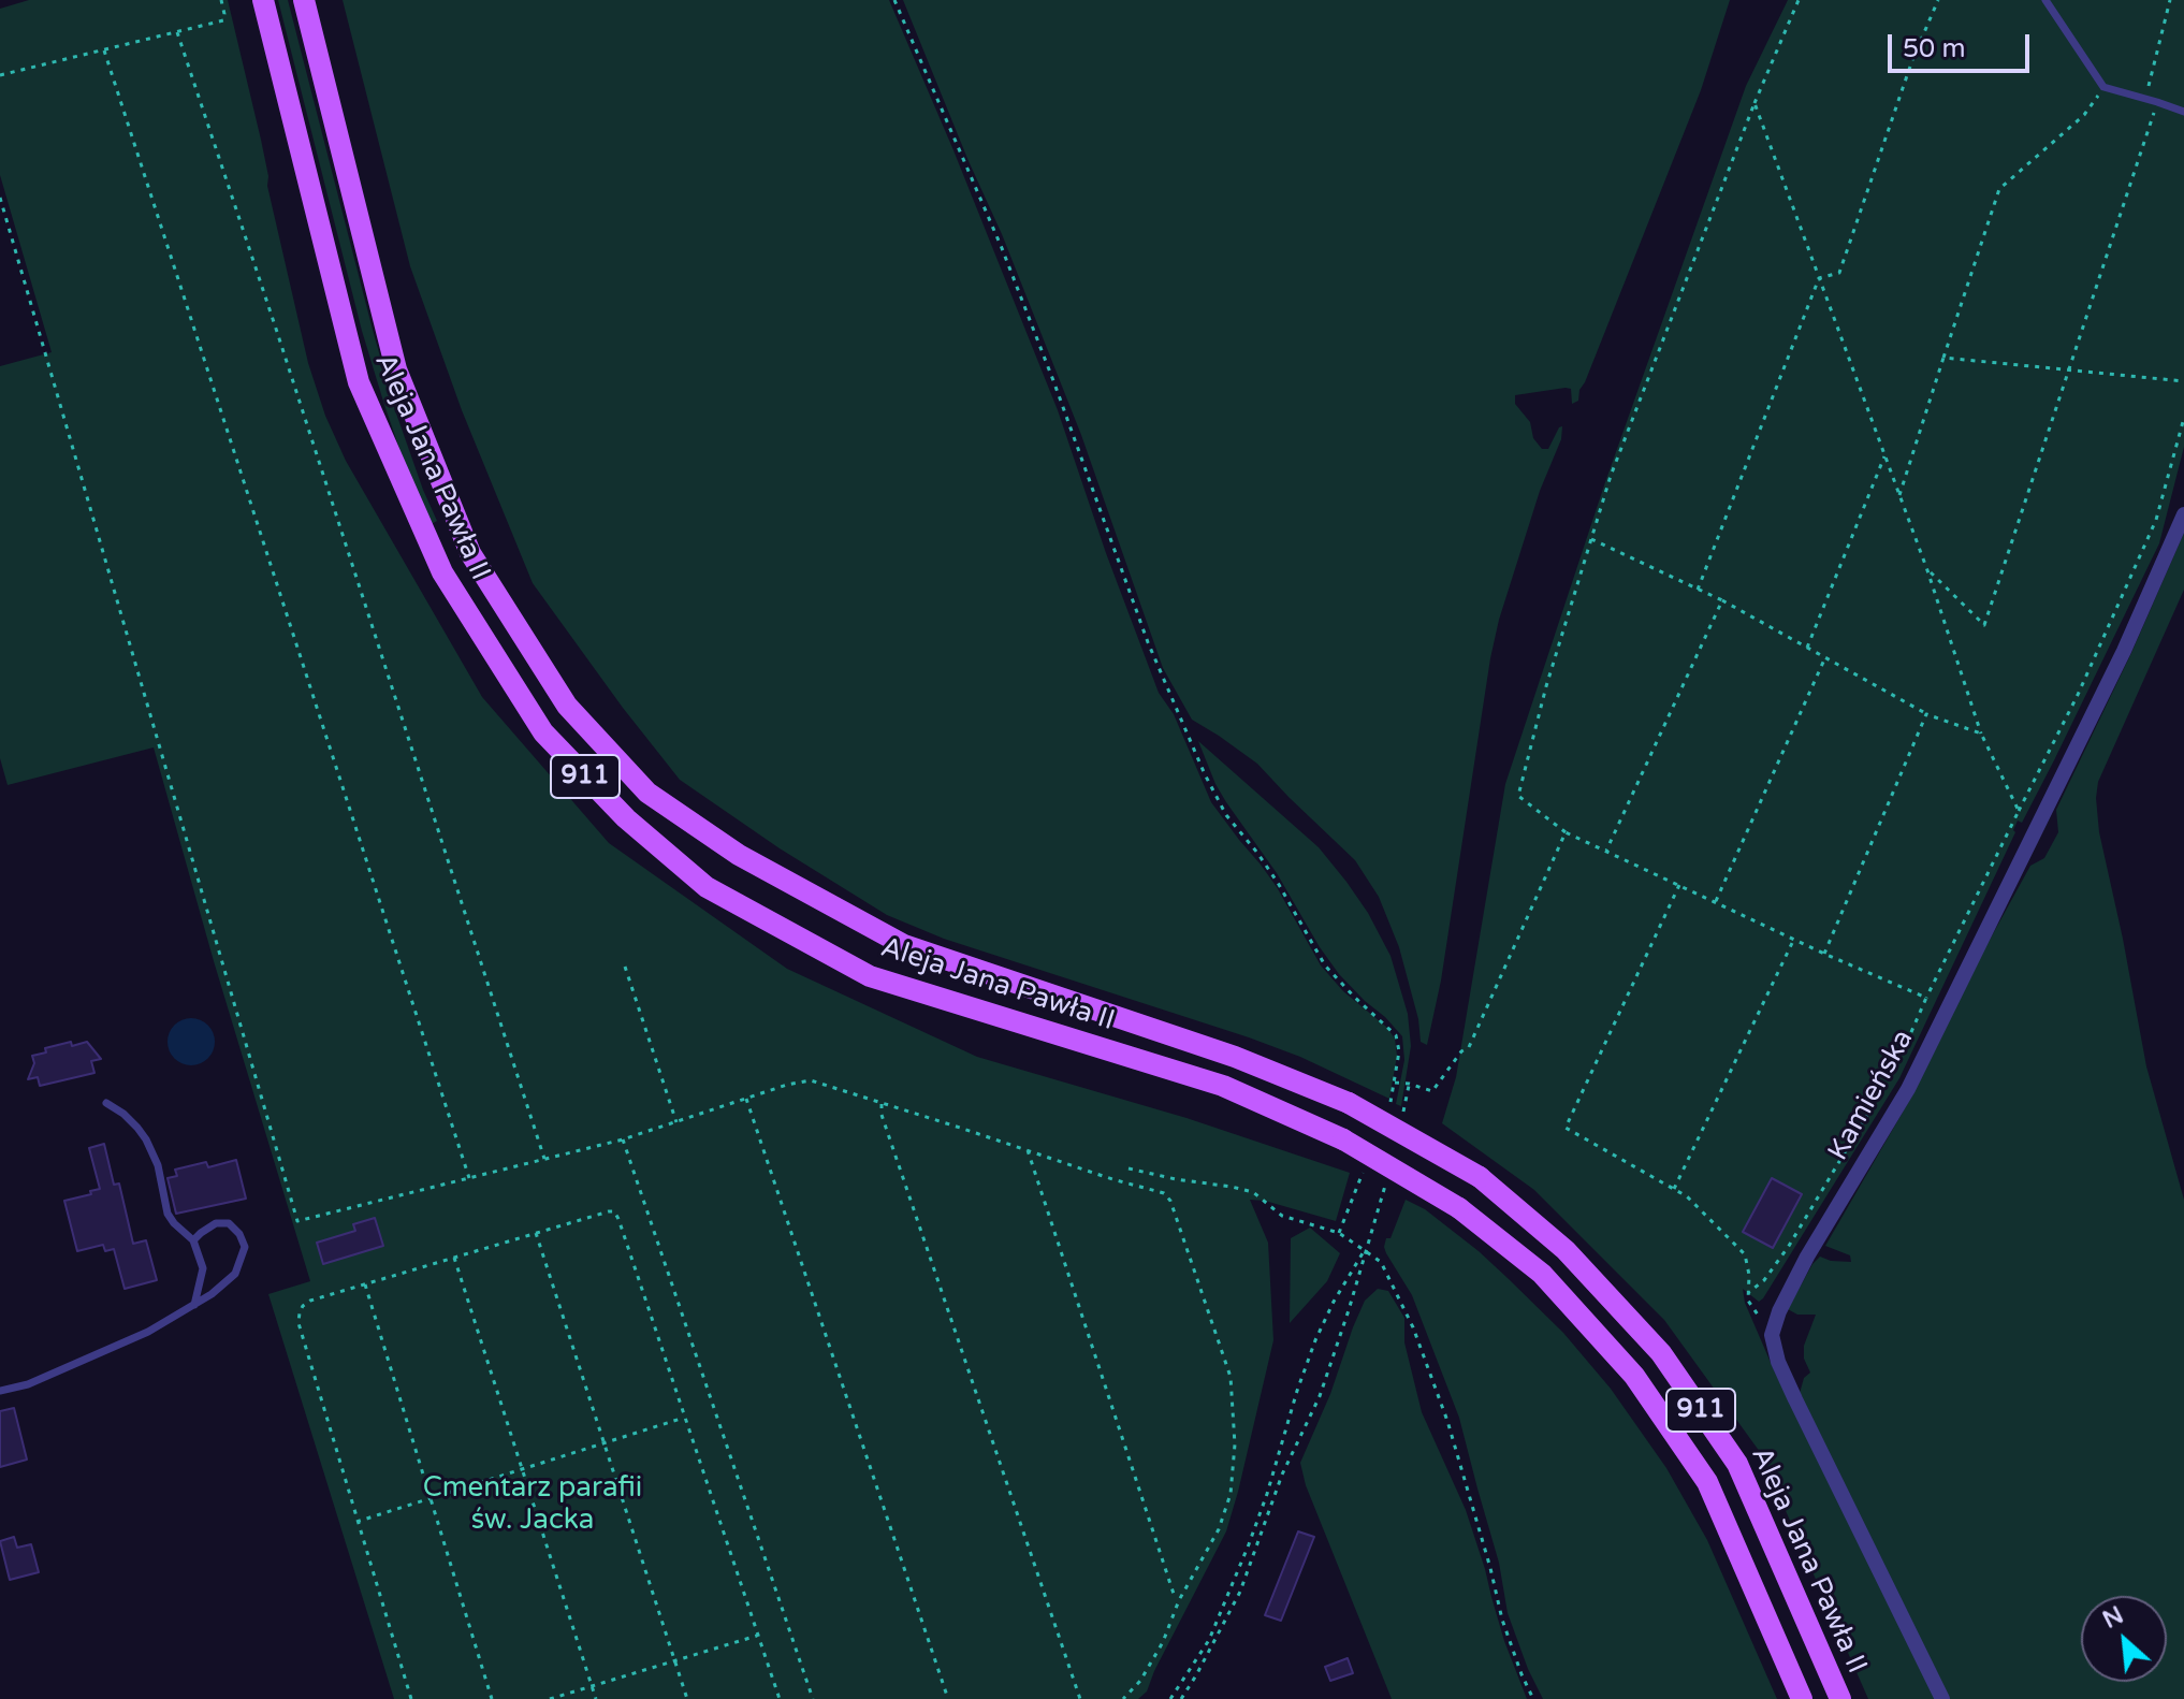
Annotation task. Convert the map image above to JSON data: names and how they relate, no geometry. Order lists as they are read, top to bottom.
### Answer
{
  "streets": {
    "main road": ["Aleja Jana Pawła II", "911"],
    "street": ["Kamieńska"]
  },
  "parks": ["Cmentarz parafii św. Jacka"],
  "scale_bar": "50 m",
  "north": "top left"
}
